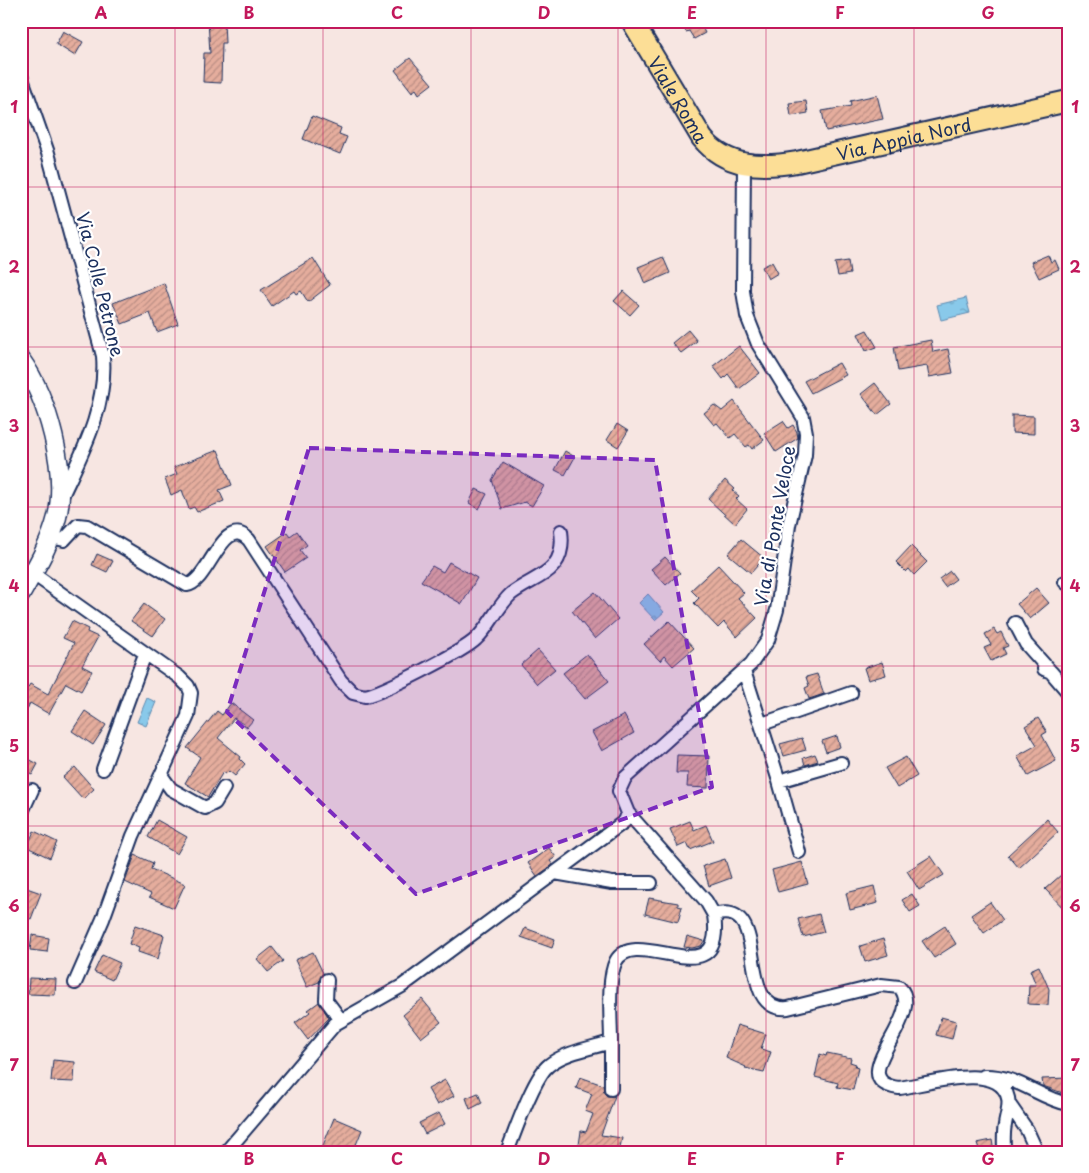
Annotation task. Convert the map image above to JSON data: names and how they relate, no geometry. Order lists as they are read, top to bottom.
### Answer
{
  "streets": {
    "main road": ["Viale Roma", "Via Appia Nord"],
    "street": ["Via Colle Petrone", "Via di Ponte Veloce"]
  },
  "crossings": [
    ["Viale Roma", "Via Appia Nord"],
    ["Viale Roma", "Via di Ponte Veloce"],
    ["Via Appia Nord", "Via di Ponte Veloce"]
  ],
  "grid": {
    "columns": [
      "A",
      "B",
      "C",
      "D",
      "E",
      "F",
      "G"
    ],
    "rows": [
      "1",
      "2",
      "3",
      "4",
      "5",
      "6",
      "7"
    ]
  }
}
